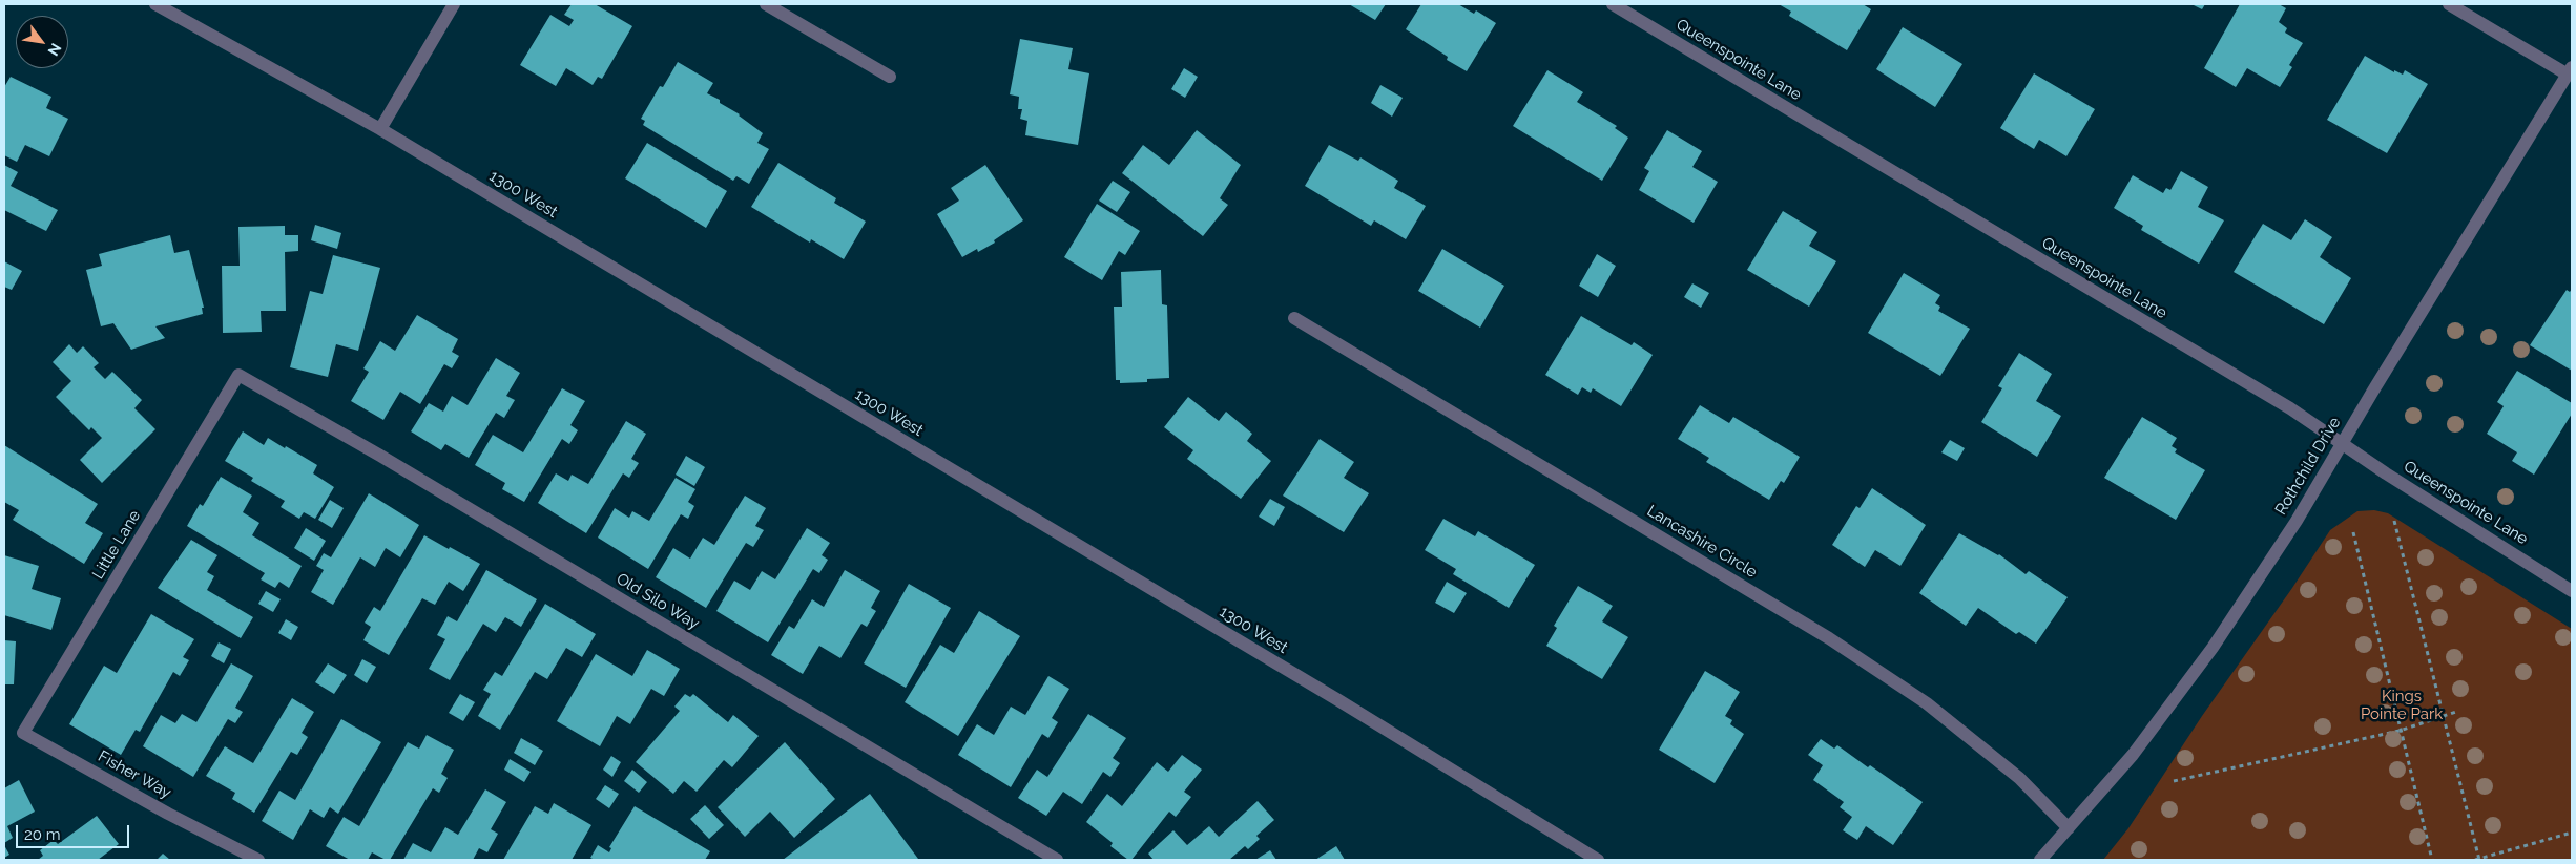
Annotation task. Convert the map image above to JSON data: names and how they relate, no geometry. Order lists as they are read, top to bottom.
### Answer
{
  "streets": {
    "street": [
      "Queenspointe Lane",
      "1300 West",
      "Rothchild Drive",
      "Lancashire Circle",
      "Little Lane",
      "Old Silo Way",
      "Fisher Way"
    ]
  },
  "crossings": [
    ["Queenspointe Lane", "Rothchild Drive"],
    ["Rothchild Drive", "Lancashire Circle"],
    ["Little Lane", "Old Silo Way"],
    ["Little Lane", "Fisher Way"]
  ],
  "parks": ["Kings Pointe Park"],
  "scale_bar": "20 m",
  "north": "bottom right"
}
